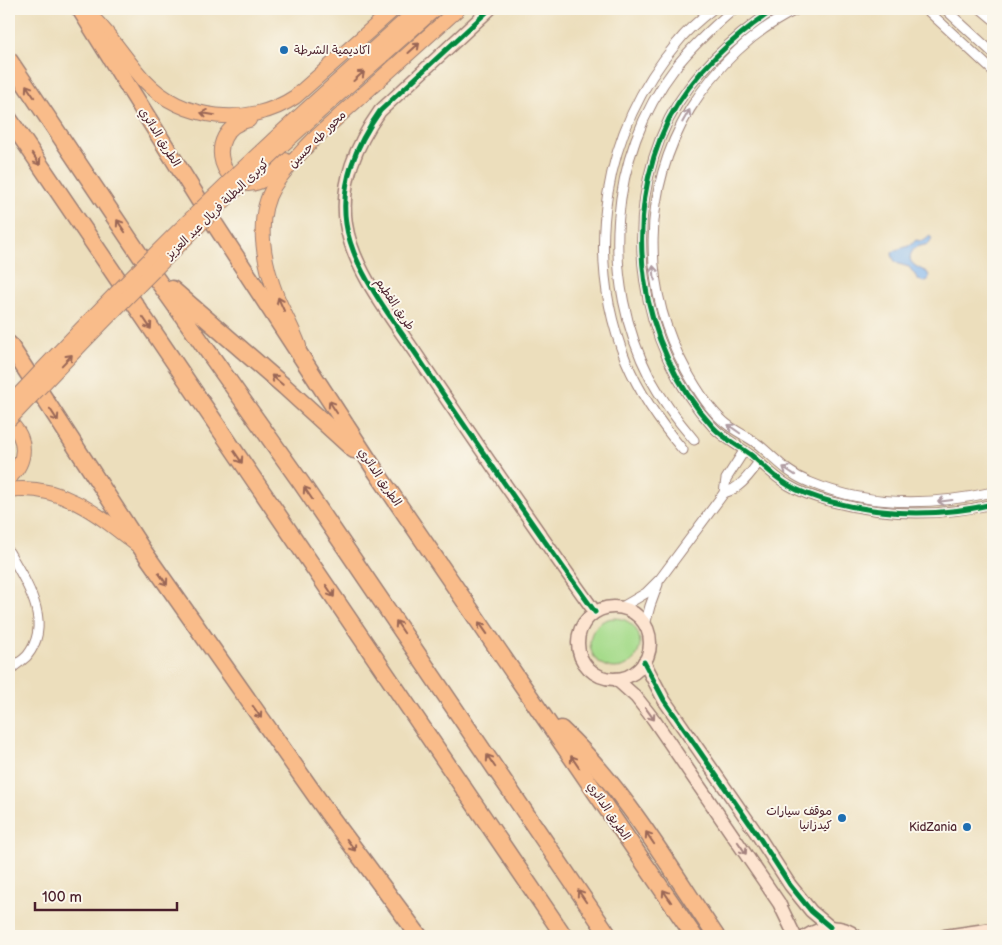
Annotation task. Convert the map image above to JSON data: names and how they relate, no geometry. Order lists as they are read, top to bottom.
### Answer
{
  "streets": {
    "highway": ["الطريق الدائري"],
    "main road": ["محور طه حسين", "كوبرى البطلة فريال عبد العزيز"],
    "street": ["طريق الفطيم"]
  },
  "crossings": [
    ["الطريق الدائري", "محور طه حسين"]
  ],
  "one_way": ["محور طه حسين"],
  "places": ["اكاديمية الشرطة", "موقف سيارات كيدزانيا", "KidZania"],
  "scale_bar": "100 m"
}
